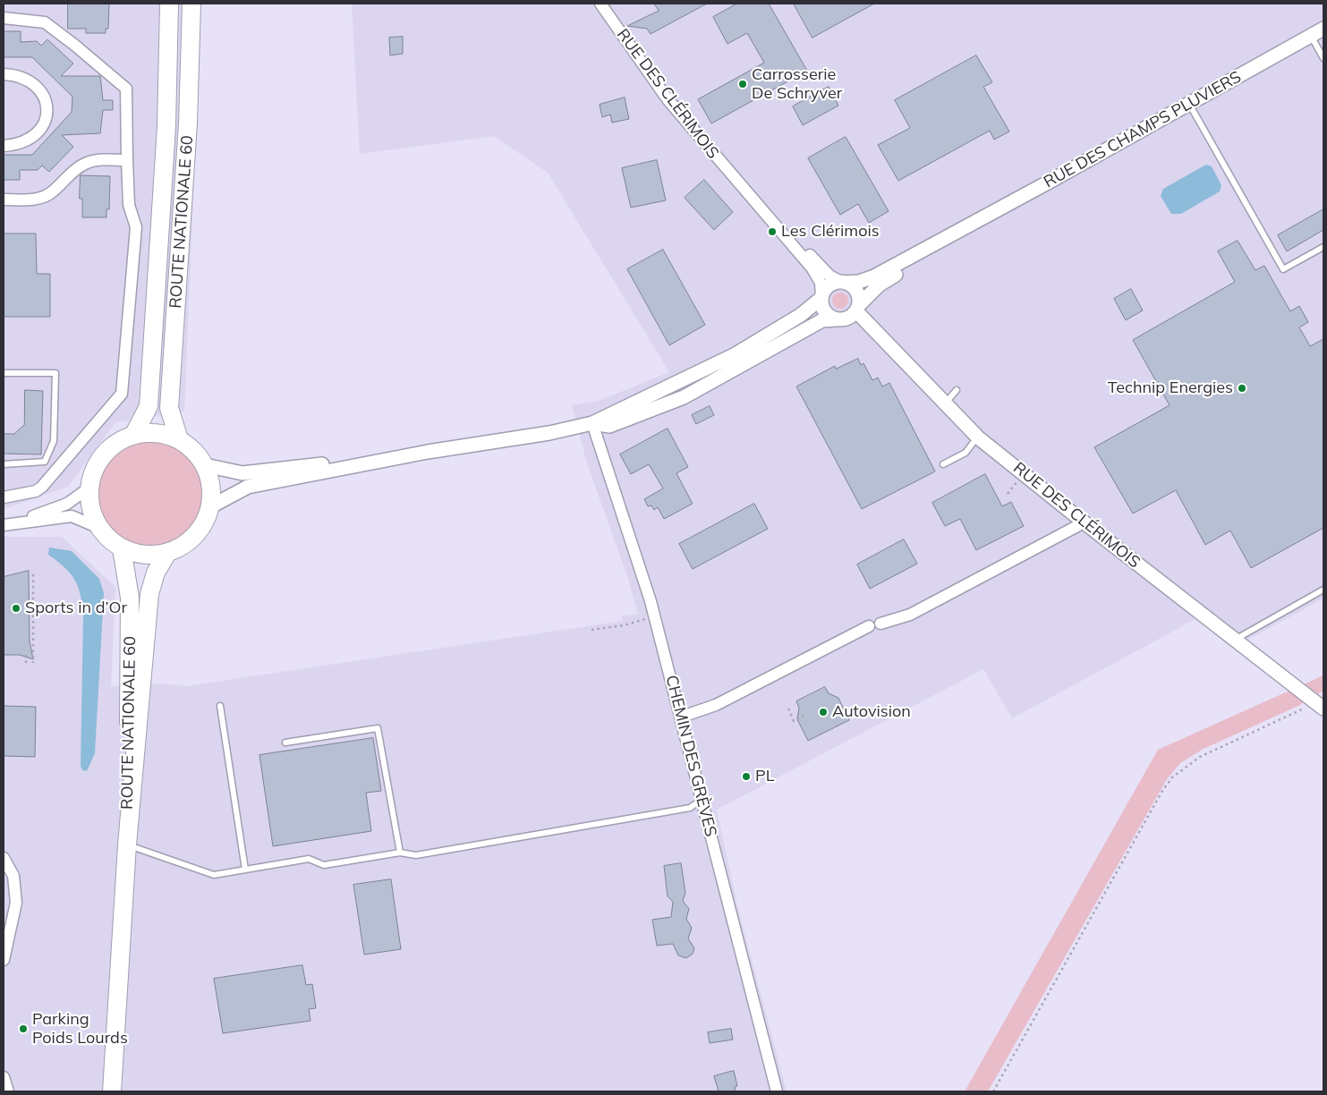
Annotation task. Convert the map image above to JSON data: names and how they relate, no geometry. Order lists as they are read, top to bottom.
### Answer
{
  "streets": {
    "main road": ["ROUTE NATIONALE 60"],
    "street": ["RUE DES CLÉRIMOIS", "RUE DES CHAMPS PLUVIERS", "CHEMIN DES GRÈVES"]
  },
  "crossings": [
    ["RUE DES CLÉRIMOIS", "RUE DES CHAMPS PLUVIERS"]
  ],
  "places": [
    "Carrosserie De Schryver",
    "Les Clérimois",
    "Technip Energies",
    "Sports in d’Or",
    "Autovision",
    "PL",
    "Parking Poids Lourds"
  ]
}
